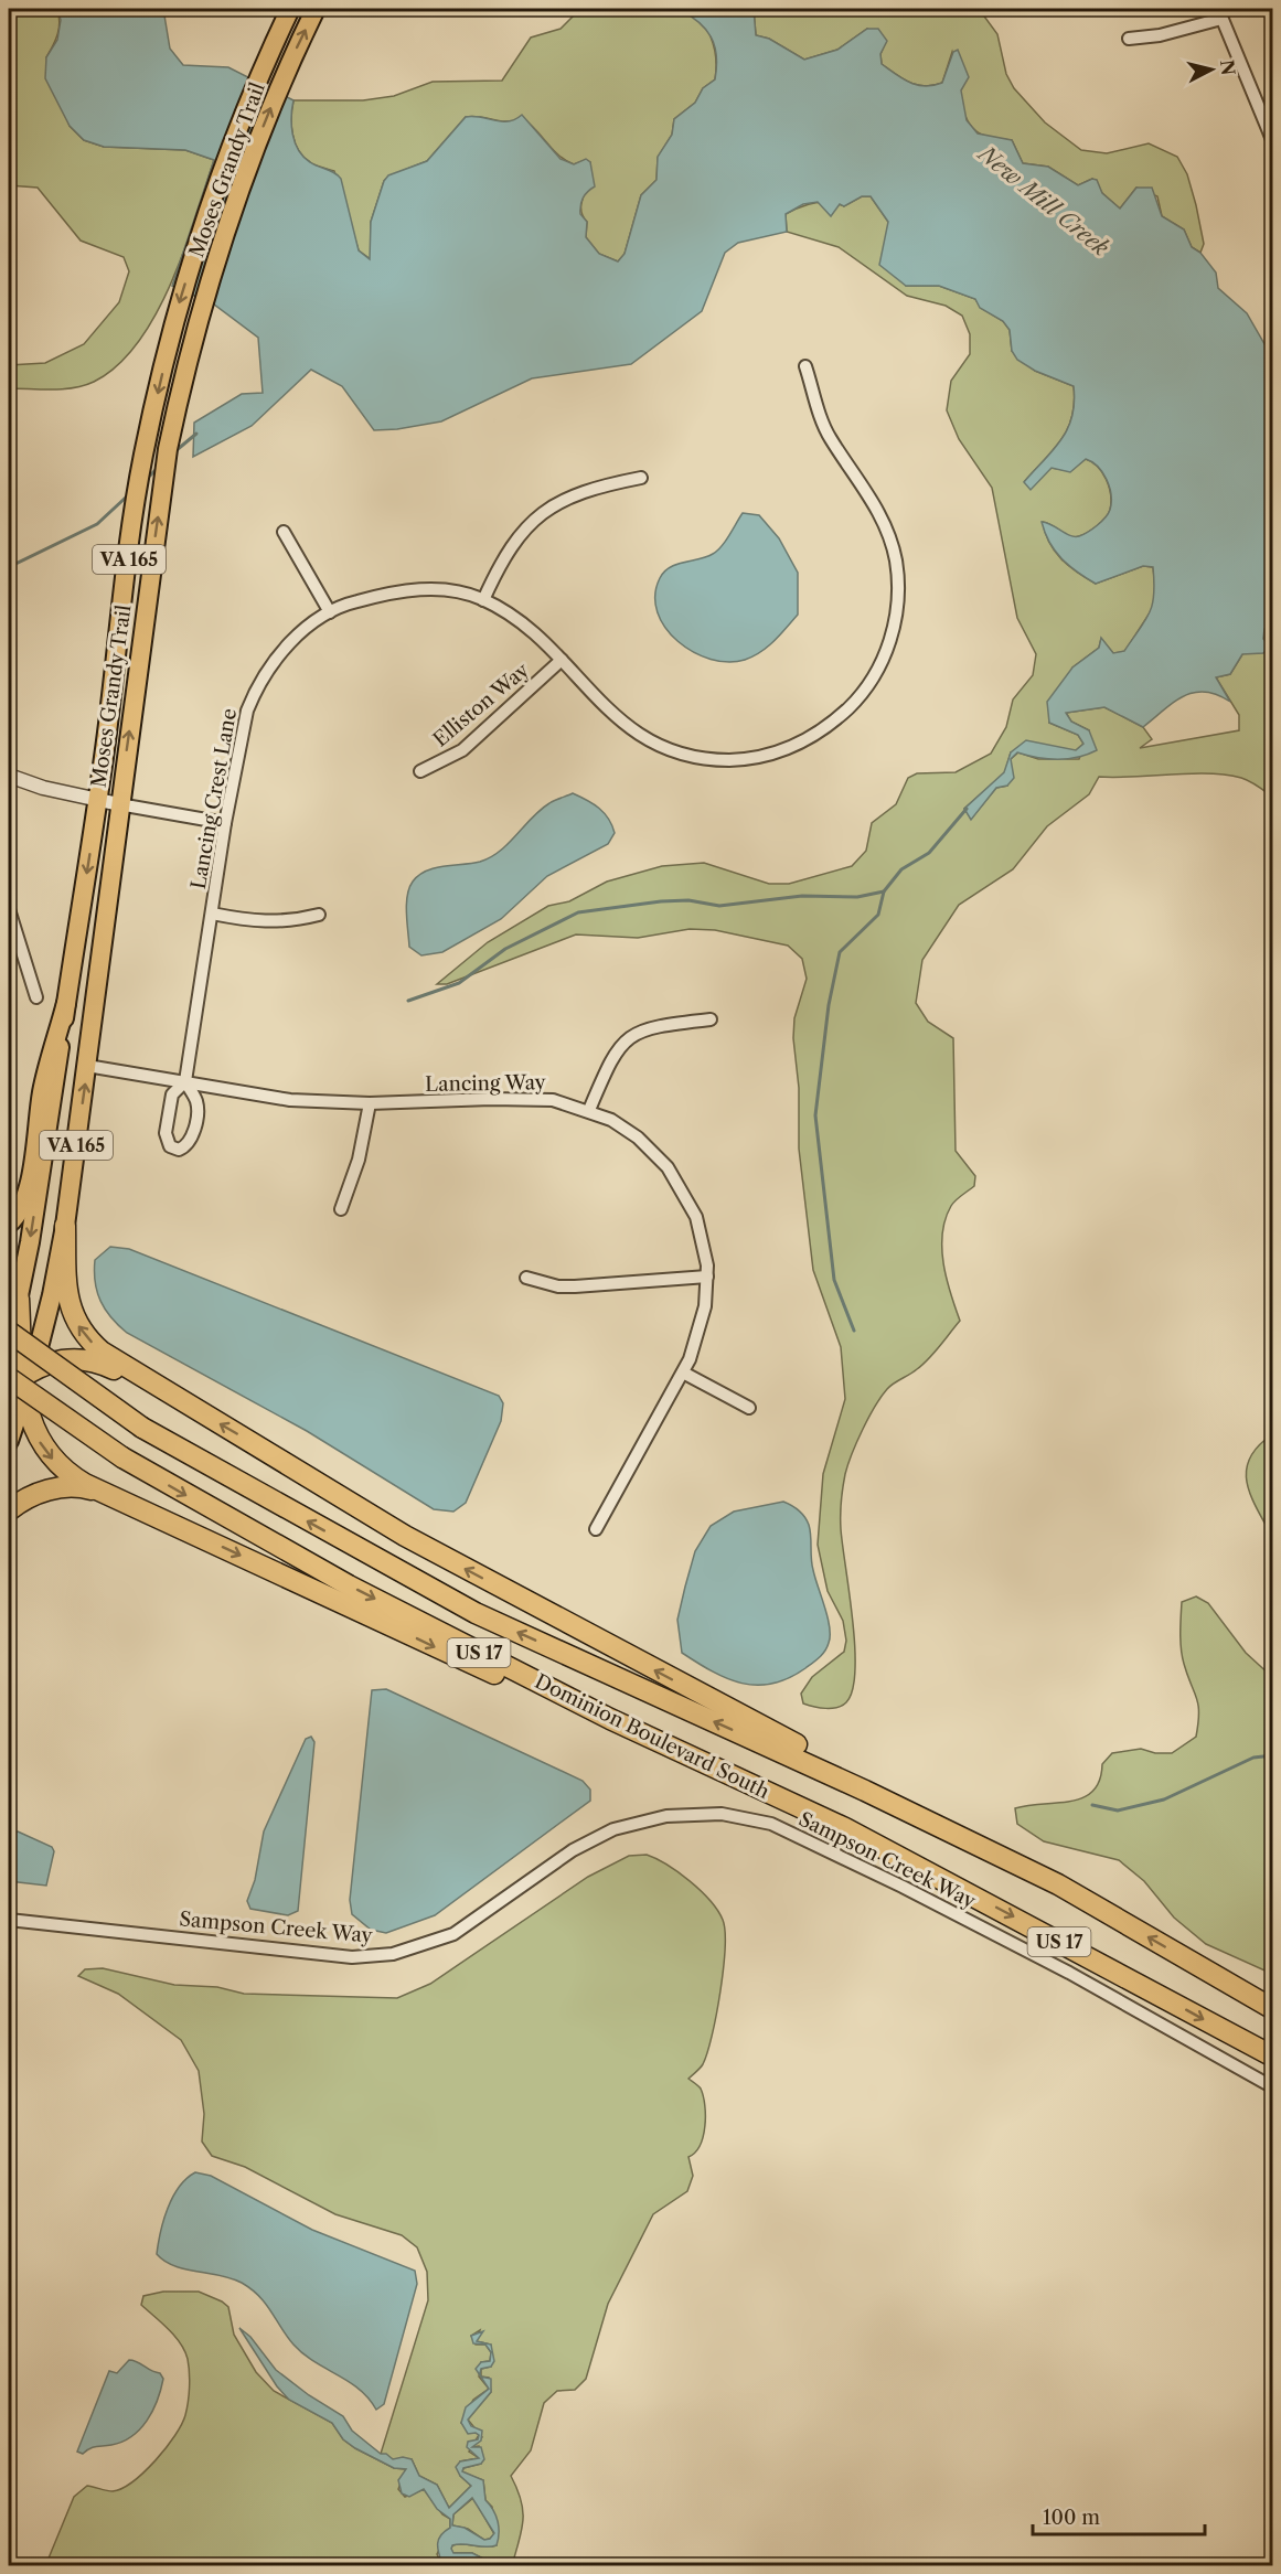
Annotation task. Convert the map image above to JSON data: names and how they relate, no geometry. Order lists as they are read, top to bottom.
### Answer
{
  "streets": {
    "highway": ["US 17", "Dominion Boulevard South"],
    "main road": ["Moses Grandy Trail", "VA 165"],
    "street": [
      "Elliston Way",
      "Lancing Crest Lane",
      "Lancing Way",
      "Sampson Creek Way"
    ]
  },
  "crossings": [
    ["Moses Grandy Trail", "Lancing Way"],
    ["Moses Grandy Trail", "Dominion Boulevard South"],
    ["Elliston Way", "Lancing Crest Lane"],
    ["Lancing Crest Lane", "Lancing Way"]
  ],
  "water": ["New Mill Creek"],
  "scale_bar": "100 m",
  "north": "right"
}
